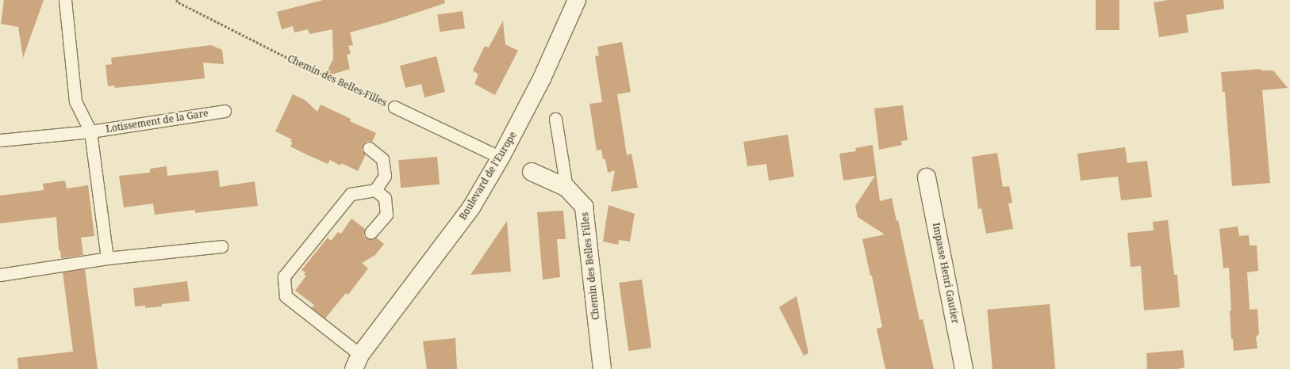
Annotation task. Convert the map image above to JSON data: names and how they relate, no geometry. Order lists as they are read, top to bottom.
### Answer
{
  "streets": {
    "street": ["Chemin des Belles Filles", "Boulevard de l'Europe", "Impasse Henri Gautier"],
    "lane": ["Lotissement de la Gare"]
  },
  "crossings": [
    ["Chemin des Belles Filles", "Boulevard de l'Europe"]
  ]
}
